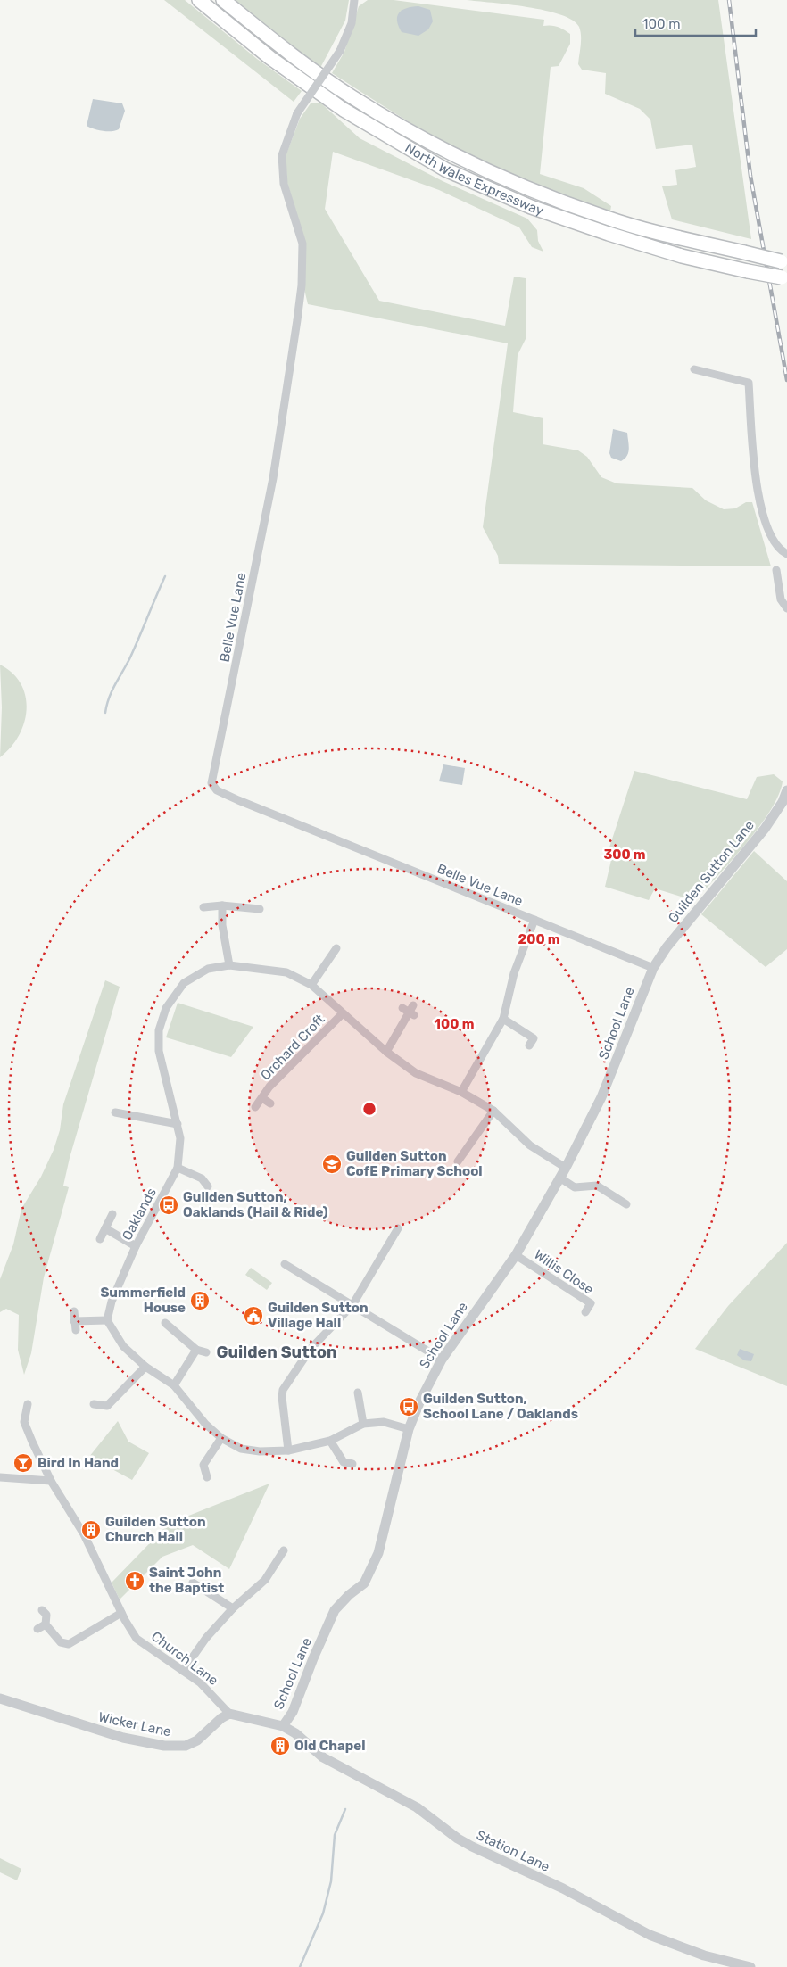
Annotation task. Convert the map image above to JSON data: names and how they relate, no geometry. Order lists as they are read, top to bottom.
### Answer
{
  "streets": {
    "highway": ["North Wales Expressway"],
    "street": [
      "Belle Vue Lane",
      "Guilden Sutton Lane",
      "School Lane",
      "Orchard Croft",
      "Oaklands",
      "Willis Close",
      "Church Lane",
      "Wicker Lane",
      "Station Lane"
    ]
  },
  "crossings": [
    ["Belle Vue Lane", "Guilden Sutton Lane"],
    ["Belle Vue Lane", "School Lane"],
    ["Guilden Sutton Lane", "School Lane"],
    ["School Lane", "Oaklands"],
    ["School Lane", "Willis Close"],
    ["School Lane", "Station Lane"],
    ["Orchard Croft", "Oaklands"],
    ["Church Lane", "Wicker Lane"]
  ],
  "districts": ["Guilden Sutton"],
  "places": {
    "school or university": ["Guilden Sutton CofE Primary School"],
    "bus stop": ["Guilden Sutton, Oaklands (Hail & Ride)", "Guilden Sutton, School Lane / Oaklands"],
    "building": ["Summerfield House", "Guilden Sutton Church Hall", "Old Chapel"],
    "public building": ["Guilden Sutton Village Hall"],
    "bar": ["Bird In Hand"],
    "church": ["Saint John the Baptist"]
  },
  "scale_bar": "100 m",
  "rings": ["300 m", "200 m", "100 m"]
}
